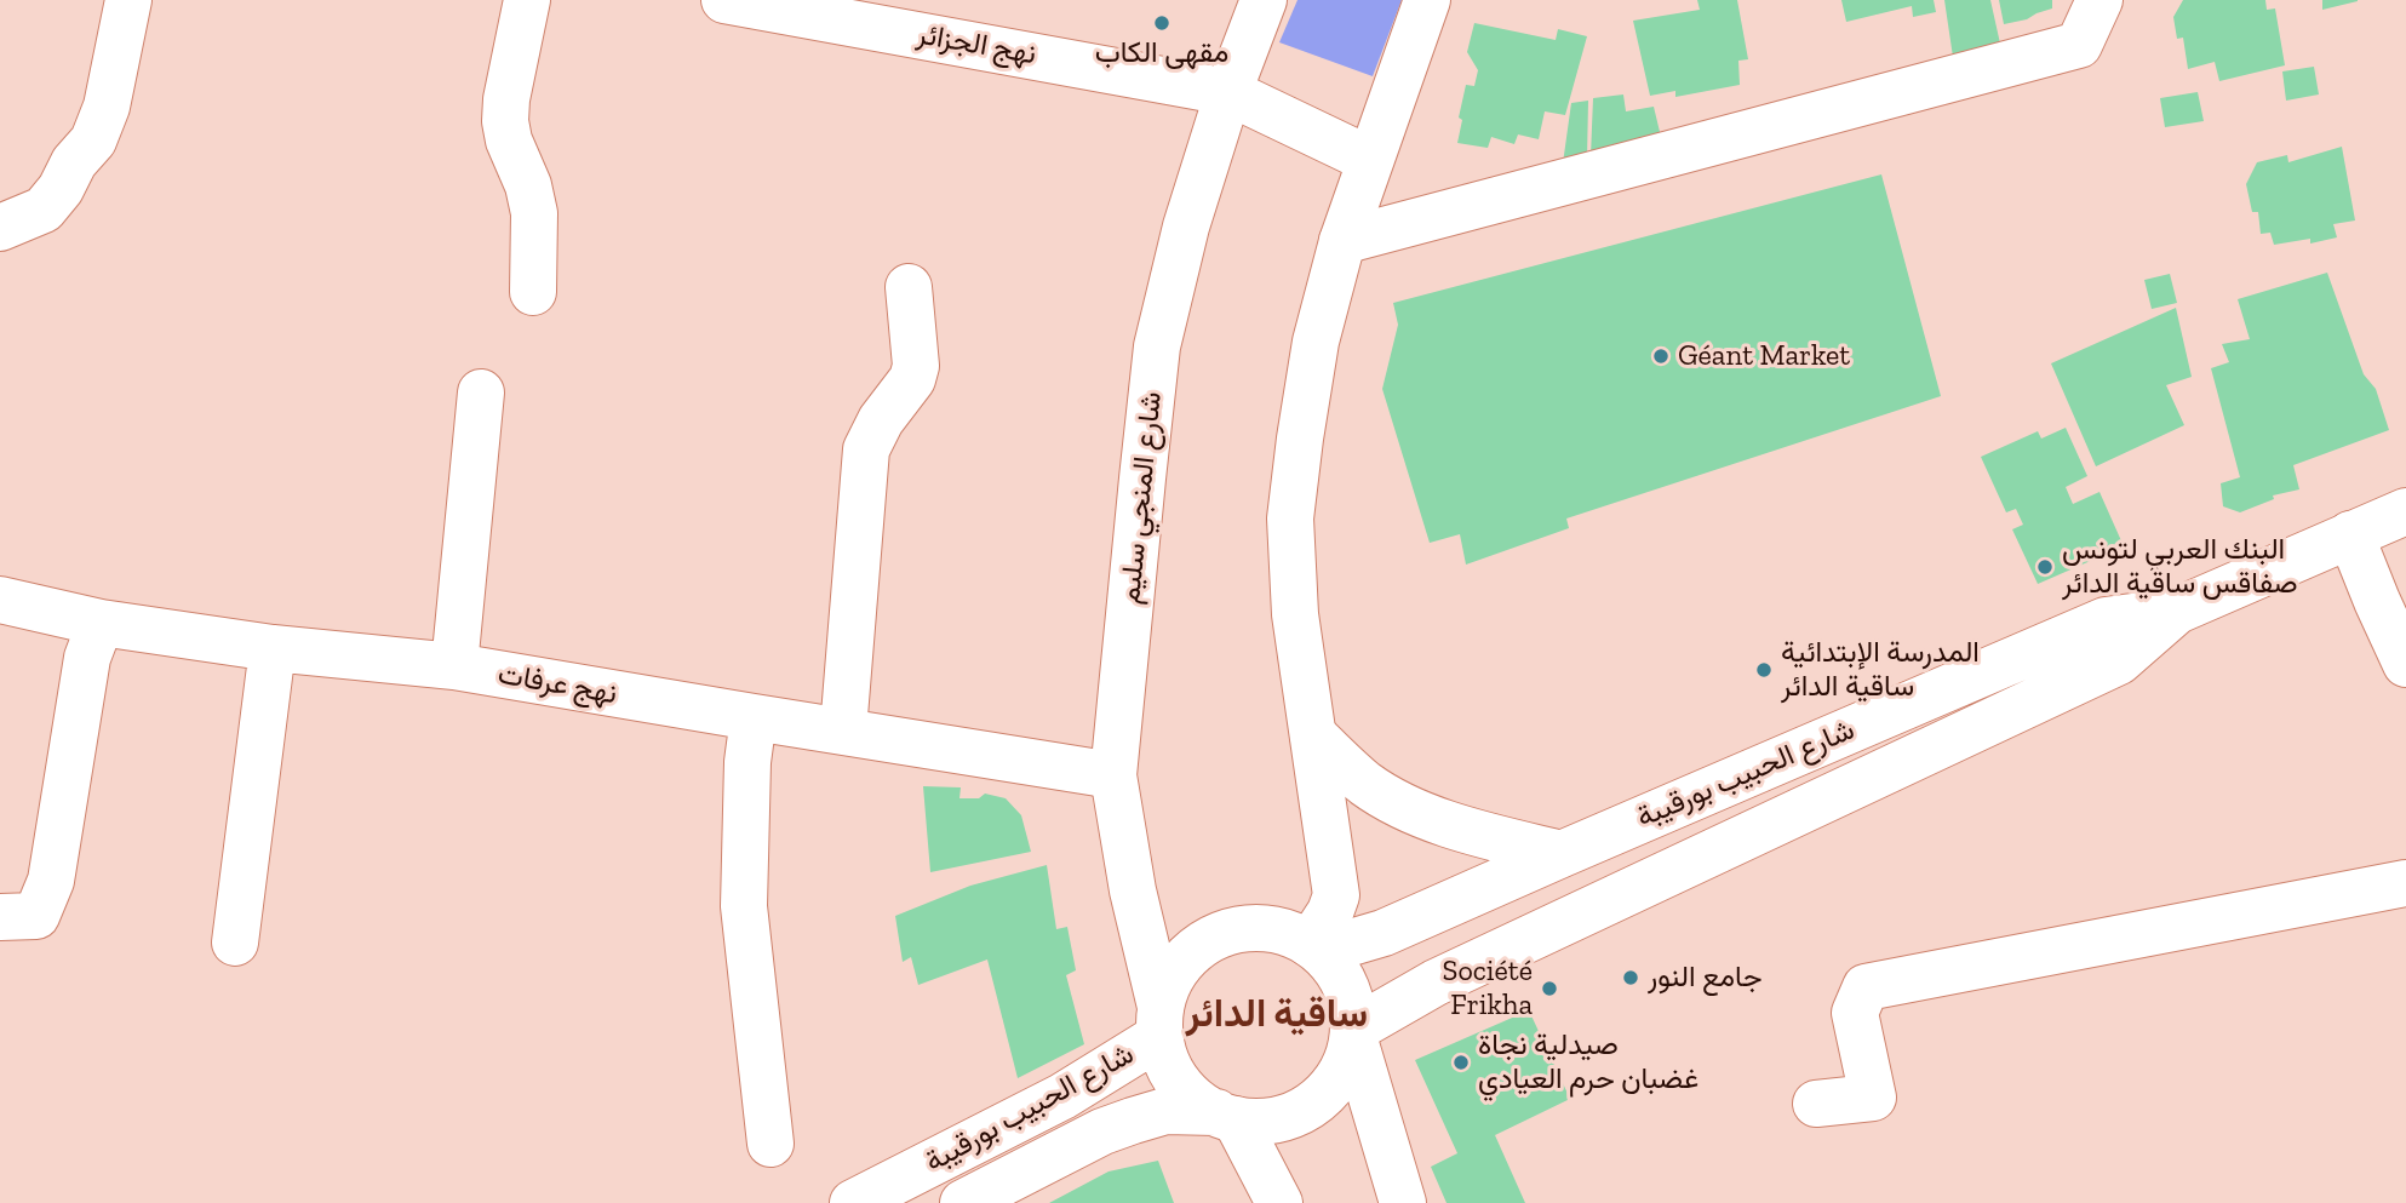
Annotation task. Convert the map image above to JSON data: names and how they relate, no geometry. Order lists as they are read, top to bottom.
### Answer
{
  "streets": {
    "main road": [
      "نهج الجزائر",
      "شارع المنجي سليم",
      "نهج عرفات",
      "شارع الحبيب بورقيبة"
    ]
  },
  "crossings": [
    ["نهج الجزائر", "شارع المنجي سليم"],
    ["شارع المنجي سليم", "نهج عرفات"],
    ["شارع المنجي سليم", "شارع الحبيب بورقيبة"]
  ],
  "districts": ["ساقية الدائر"],
  "places": [
    "مقهى الكاب",
    "Géant Market",
    "البنك العربي لتونس صفاقس ساقية الدائر",
    "المدرسة الإبتدائية ساقية الدائر",
    "جامع النور",
    "Société Frikha",
    "صيدلية نجاة غضبان حرم العيادي"
  ]
}
